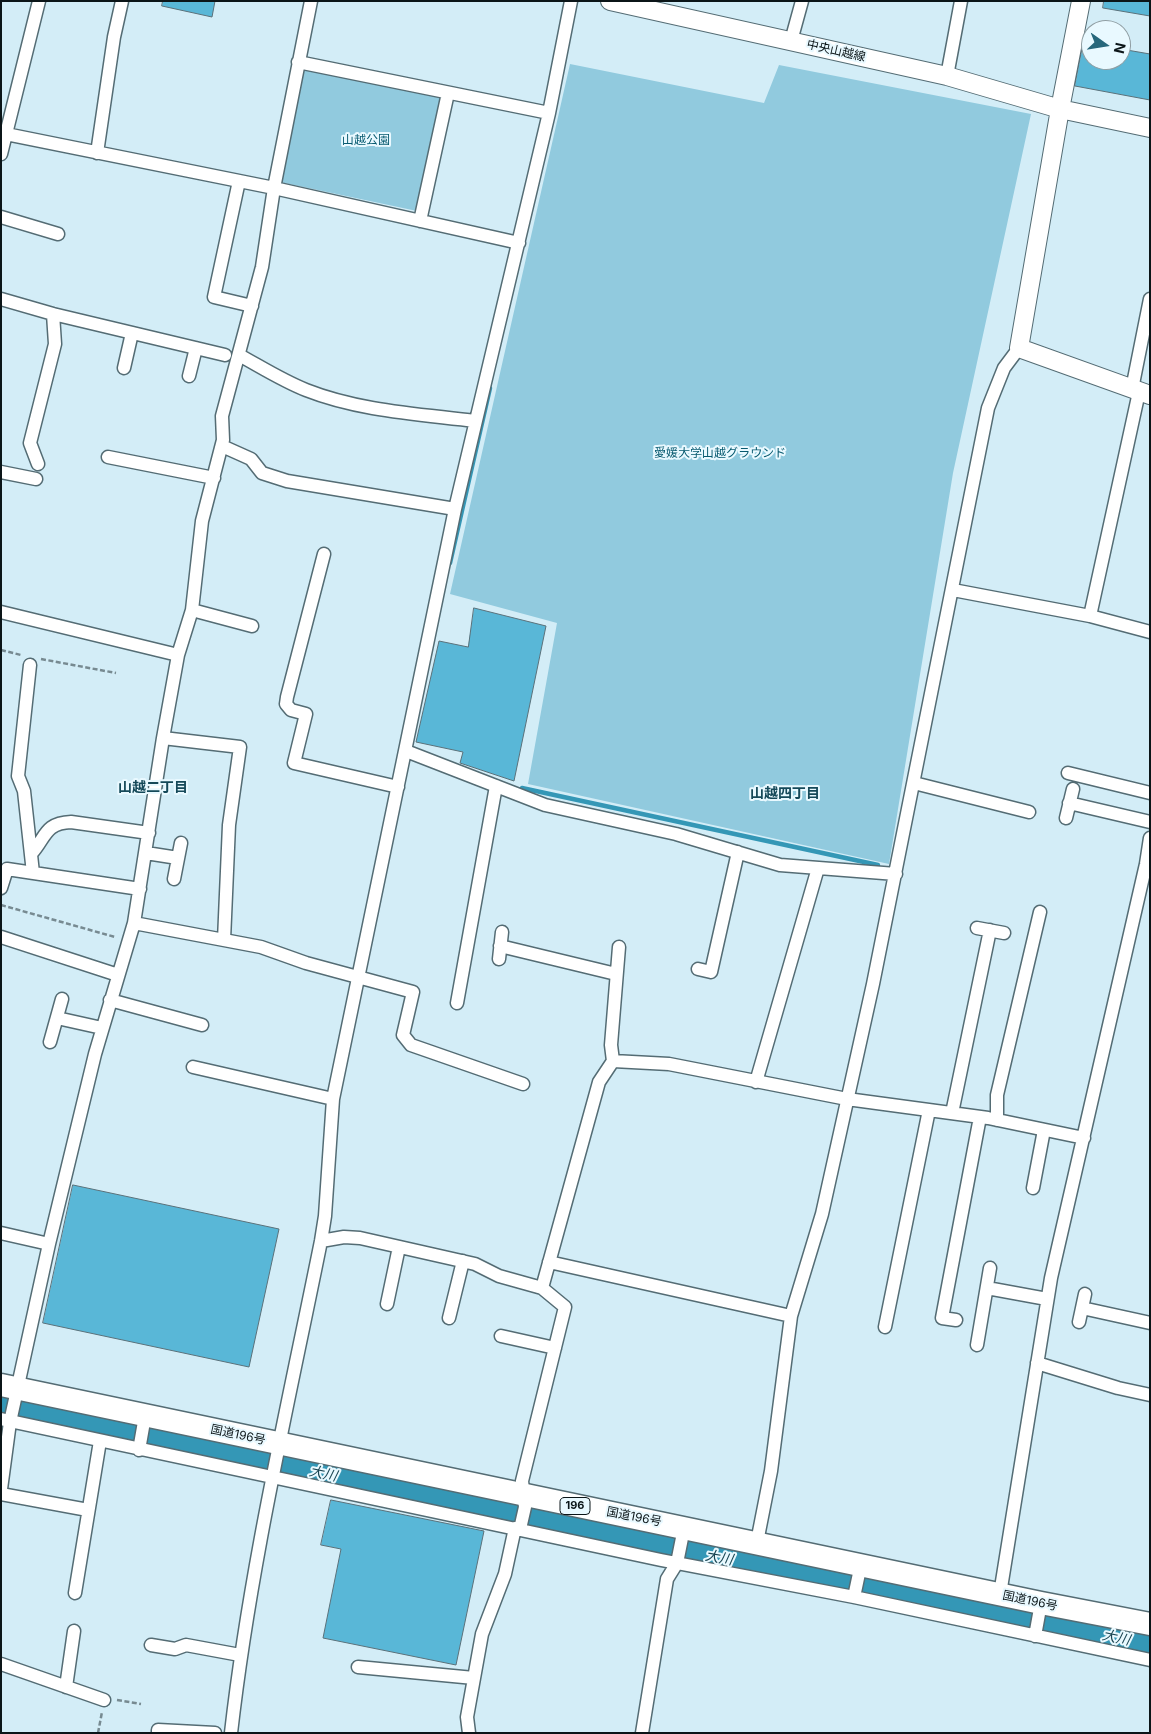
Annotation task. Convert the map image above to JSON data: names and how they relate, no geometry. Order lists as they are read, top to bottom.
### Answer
{
  "streets": {
    "highway": ["国道196号", "196"],
    "street": ["中央山越線"]
  },
  "districts": ["山越二丁目", "山越四丁目"],
  "water": ["大川"],
  "parks": ["山越公園", "愛媛大学山越グラウンド"],
  "north": "right"
}
